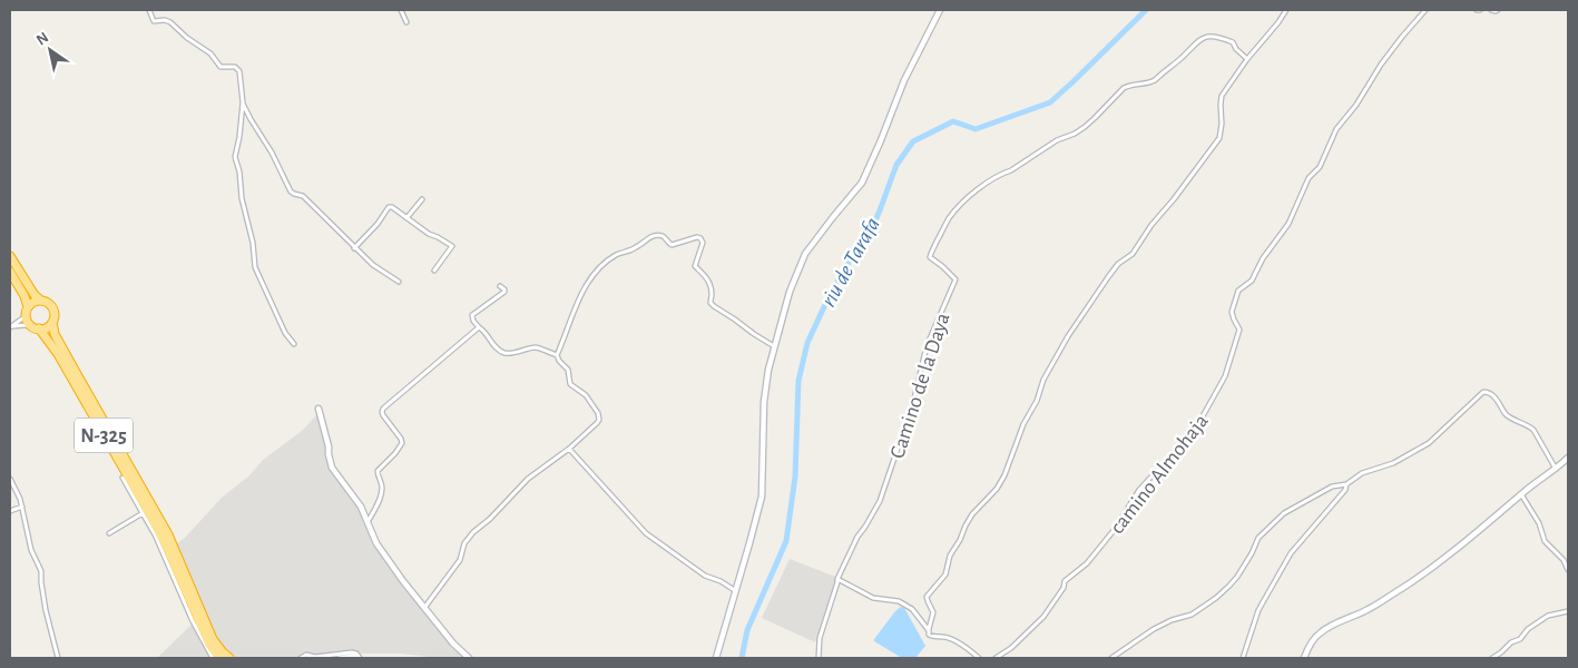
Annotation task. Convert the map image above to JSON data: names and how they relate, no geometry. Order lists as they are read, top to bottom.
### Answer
{
  "streets": {
    "highway": ["N-325"],
    "street": ["Camino de la Daya", "camino Almohaja"]
  },
  "water": ["riu de Tarafa"],
  "north": "top left"
}
